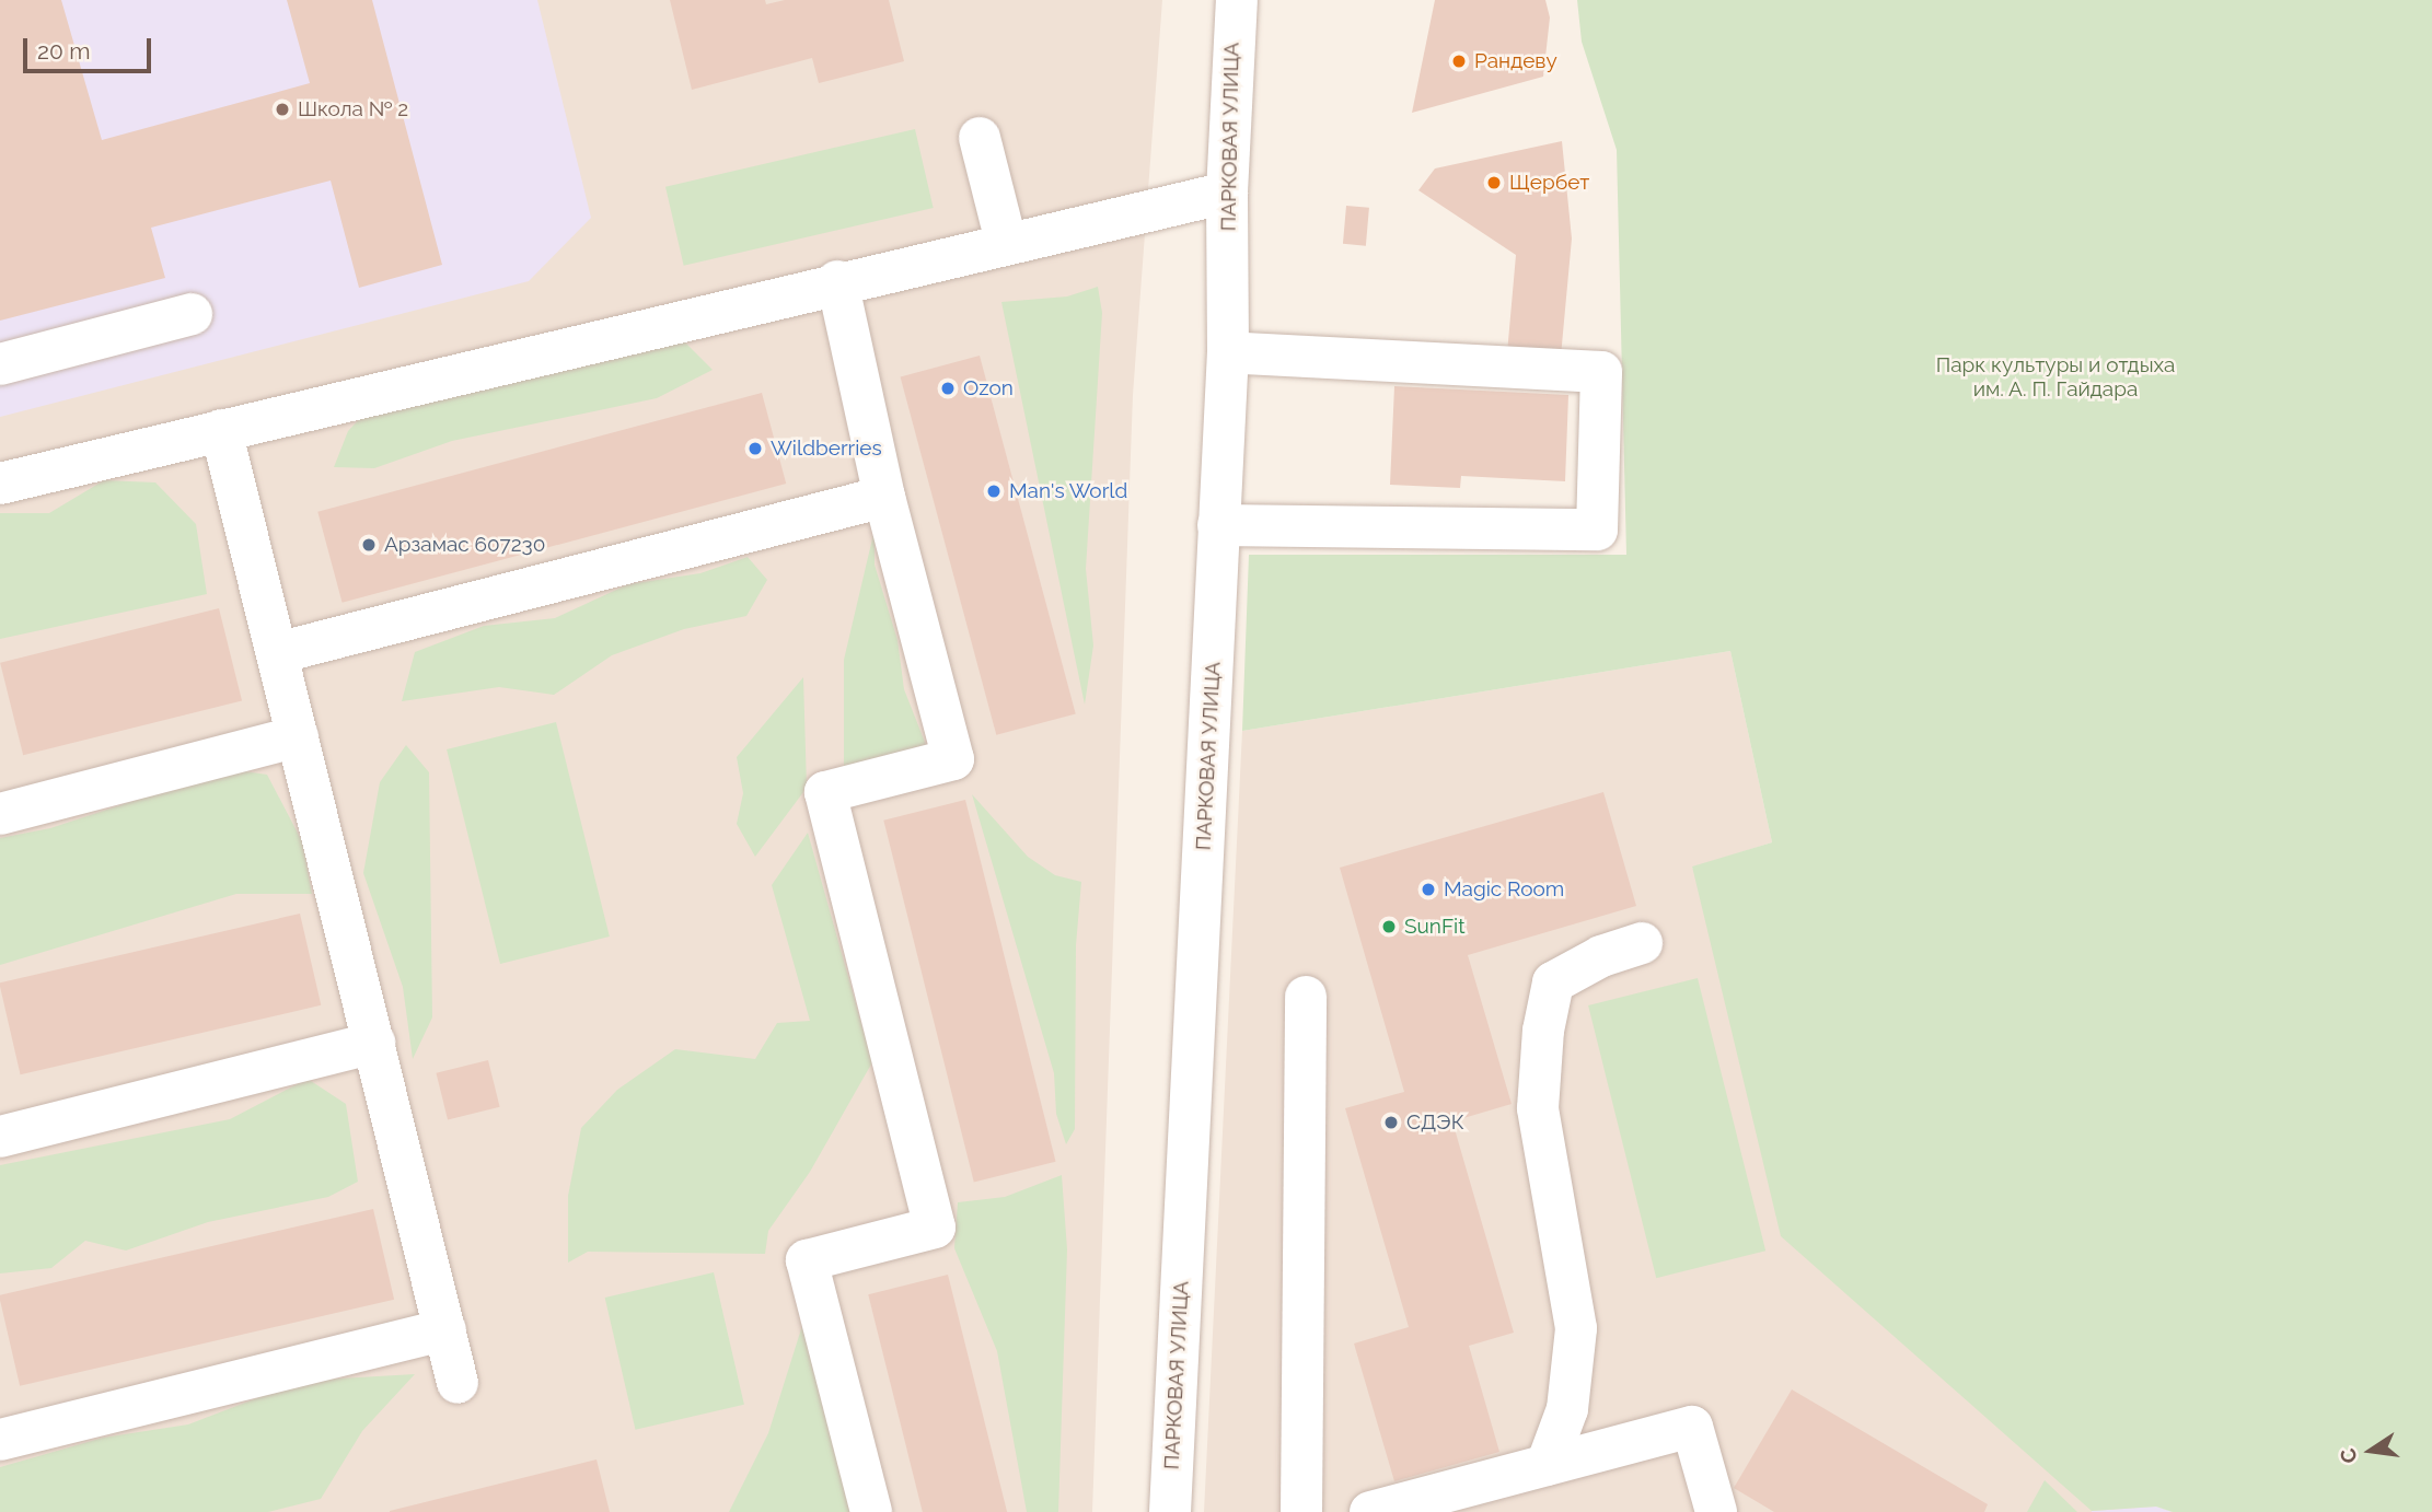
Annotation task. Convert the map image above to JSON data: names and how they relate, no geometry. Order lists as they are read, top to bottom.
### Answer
{
  "streets": {
    "street": ["ПАРКОВАЯ УЛИЦА"]
  },
  "parks": ["Парк культуры и отдыха им. А. П. Гайдара"],
  "places": [
    "Рандеву",
    "Школа № 2",
    "Щербет",
    "Ozon",
    "Wildberries",
    "Man's World",
    "Арзамас 607230",
    "Magic Room",
    "SunFit",
    "СДЭК"
  ],
  "scale_bar": "20 m",
  "north": "left"
}
